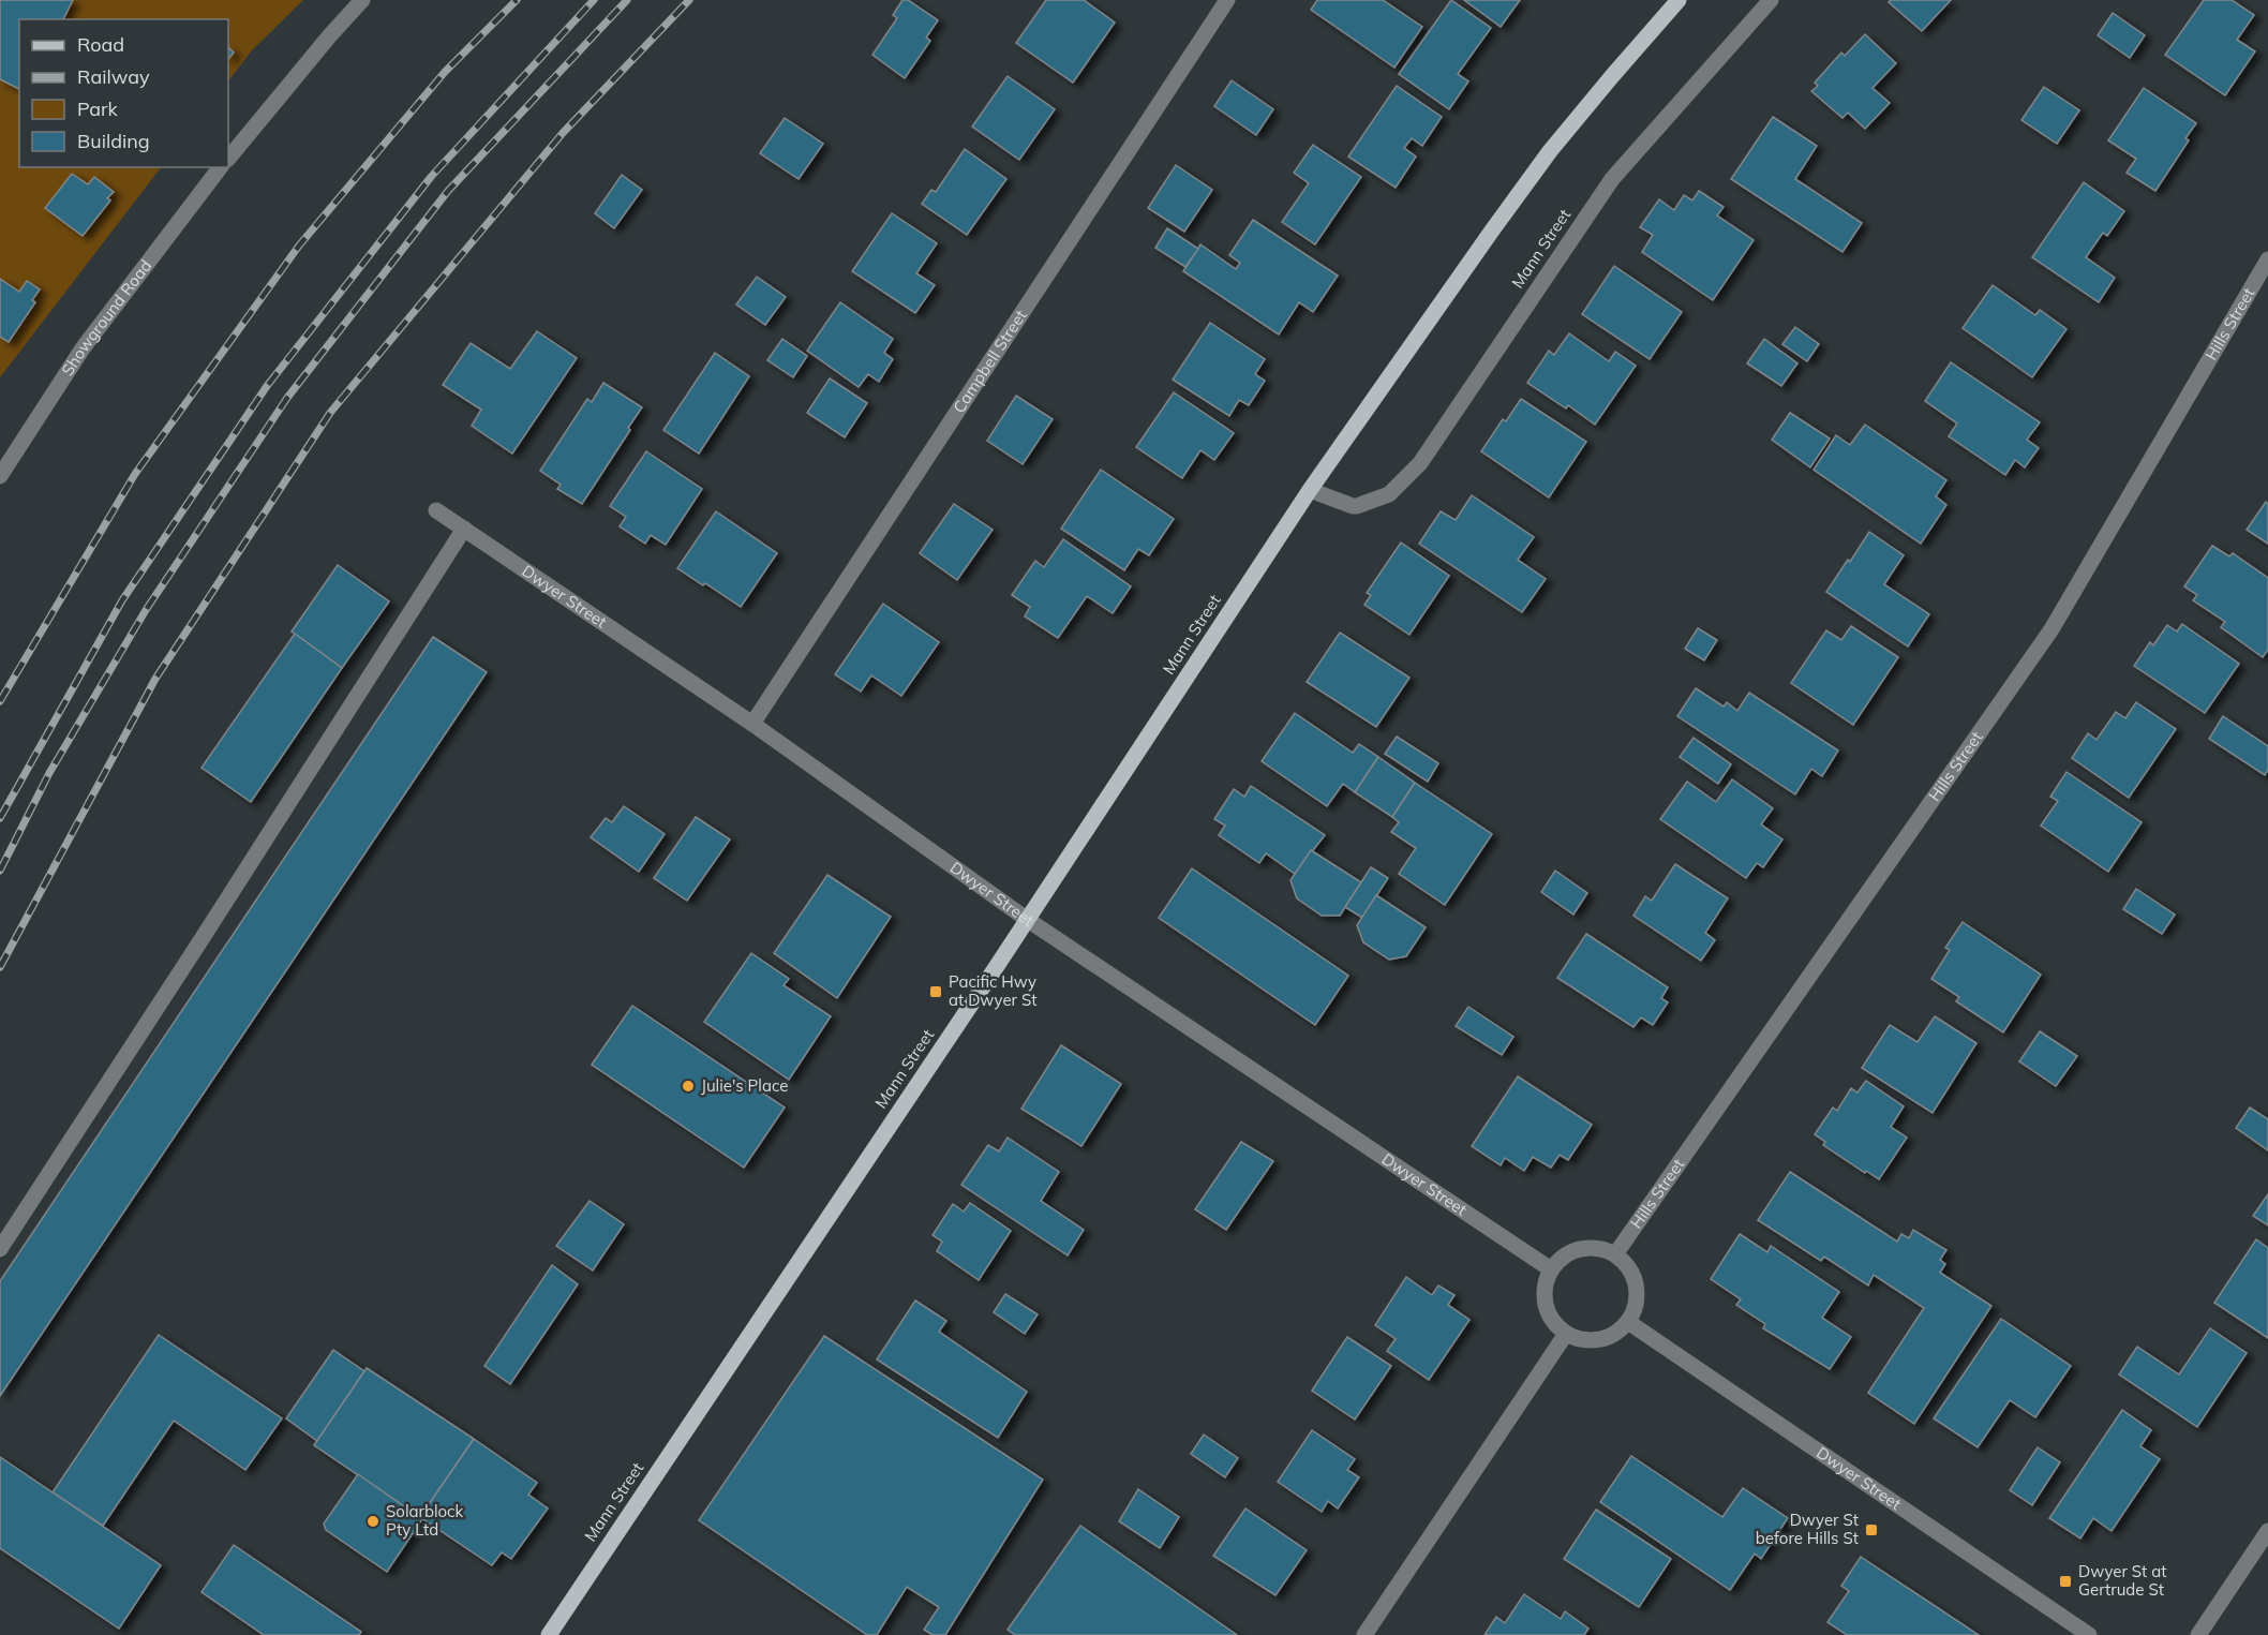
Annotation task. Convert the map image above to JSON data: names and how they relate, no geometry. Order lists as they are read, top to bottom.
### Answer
{
  "streets": {
    "main road": ["Mann Street"],
    "street": [
      "Showground Road",
      "Hills Street",
      "Campbell Street",
      "Dwyer Street"
    ]
  },
  "crossings": [
    ["Mann Street", "Dwyer Street"],
    ["Hills Street", "Dwyer Street"],
    ["Campbell Street", "Dwyer Street"]
  ],
  "places": {
    "transit": ["Pacific Hwy at Dwyer St", "Dwyer St before Hills St", "Dwyer St at Gertrude St"],
    "other": ["Julie's Place", "Solarblock Pty Ltd"]
  },
  "legend": [
    "Road",
    "Railway",
    "Park",
    "Building"
  ]
}
